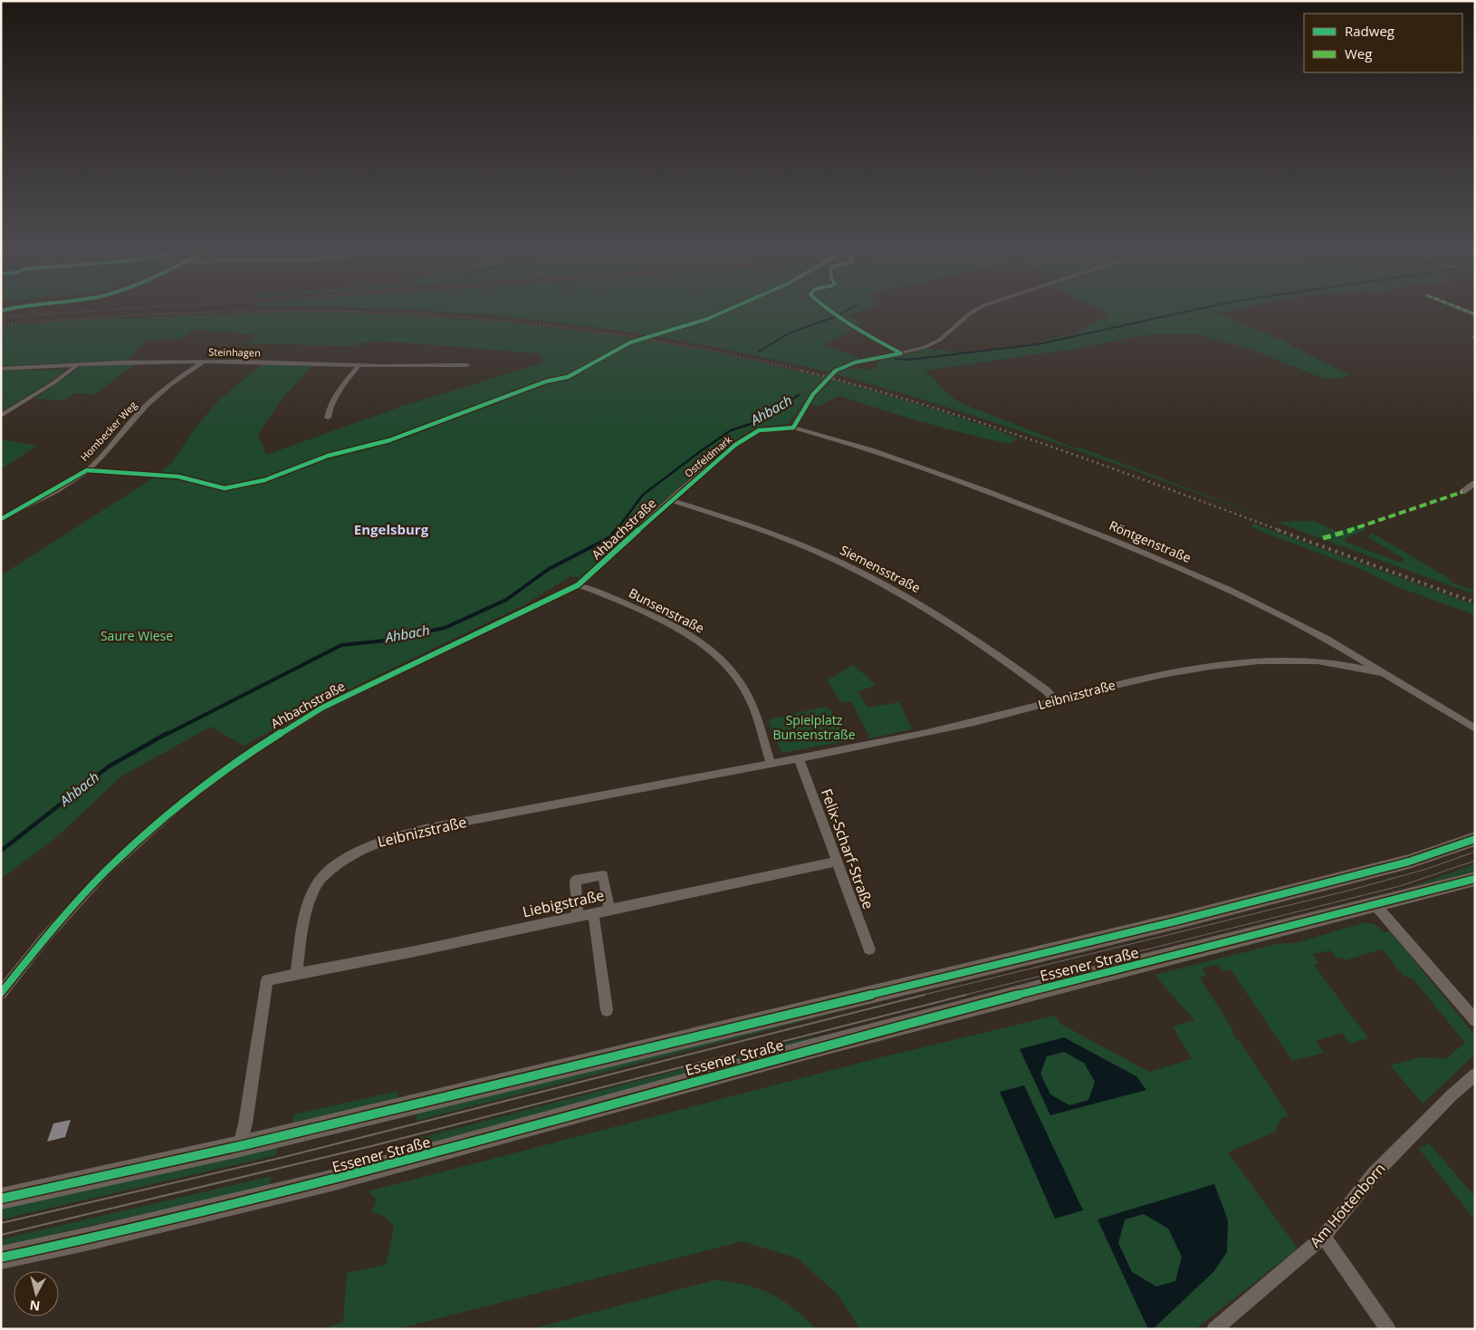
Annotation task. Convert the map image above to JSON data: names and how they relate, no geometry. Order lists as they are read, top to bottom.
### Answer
{
  "streets": {
    "main road": ["Essener Straße"],
    "street": [
      "Steinhagen",
      "Hombecker Weg",
      "Ostfeldmark",
      "Ahbachstraße",
      "Röntgenstraße",
      "Siemensstraße",
      "Bunsenstraße",
      "Leibnizstraße",
      "Felix-Scharf-Straße",
      "Liebigstraße",
      "Am Hottenborn"
    ]
  },
  "crossings": [
    ["Steinhagen", "Hombecker Weg"],
    ["Ostfeldmark", "Ahbachstraße"],
    ["Ostfeldmark", "Röntgenstraße"],
    ["Ostfeldmark", "Siemensstraße"],
    ["Ahbachstraße", "Siemensstraße"],
    ["Ahbachstraße", "Bunsenstraße"],
    ["Röntgenstraße", "Leibnizstraße"],
    ["Siemensstraße", "Leibnizstraße"],
    ["Bunsenstraße", "Leibnizstraße"],
    ["Leibnizstraße", "Felix-Scharf-Straße"],
    ["Leibnizstraße", "Liebigstraße"],
    ["Felix-Scharf-Straße", "Liebigstraße"]
  ],
  "districts": ["Engelsburg"],
  "water": ["Ahbach"],
  "parks": ["Saure Wiese", "Spielplatz Bunsenstraße"],
  "legend": ["Radweg", "Weg"],
  "north": "bottom"
}
